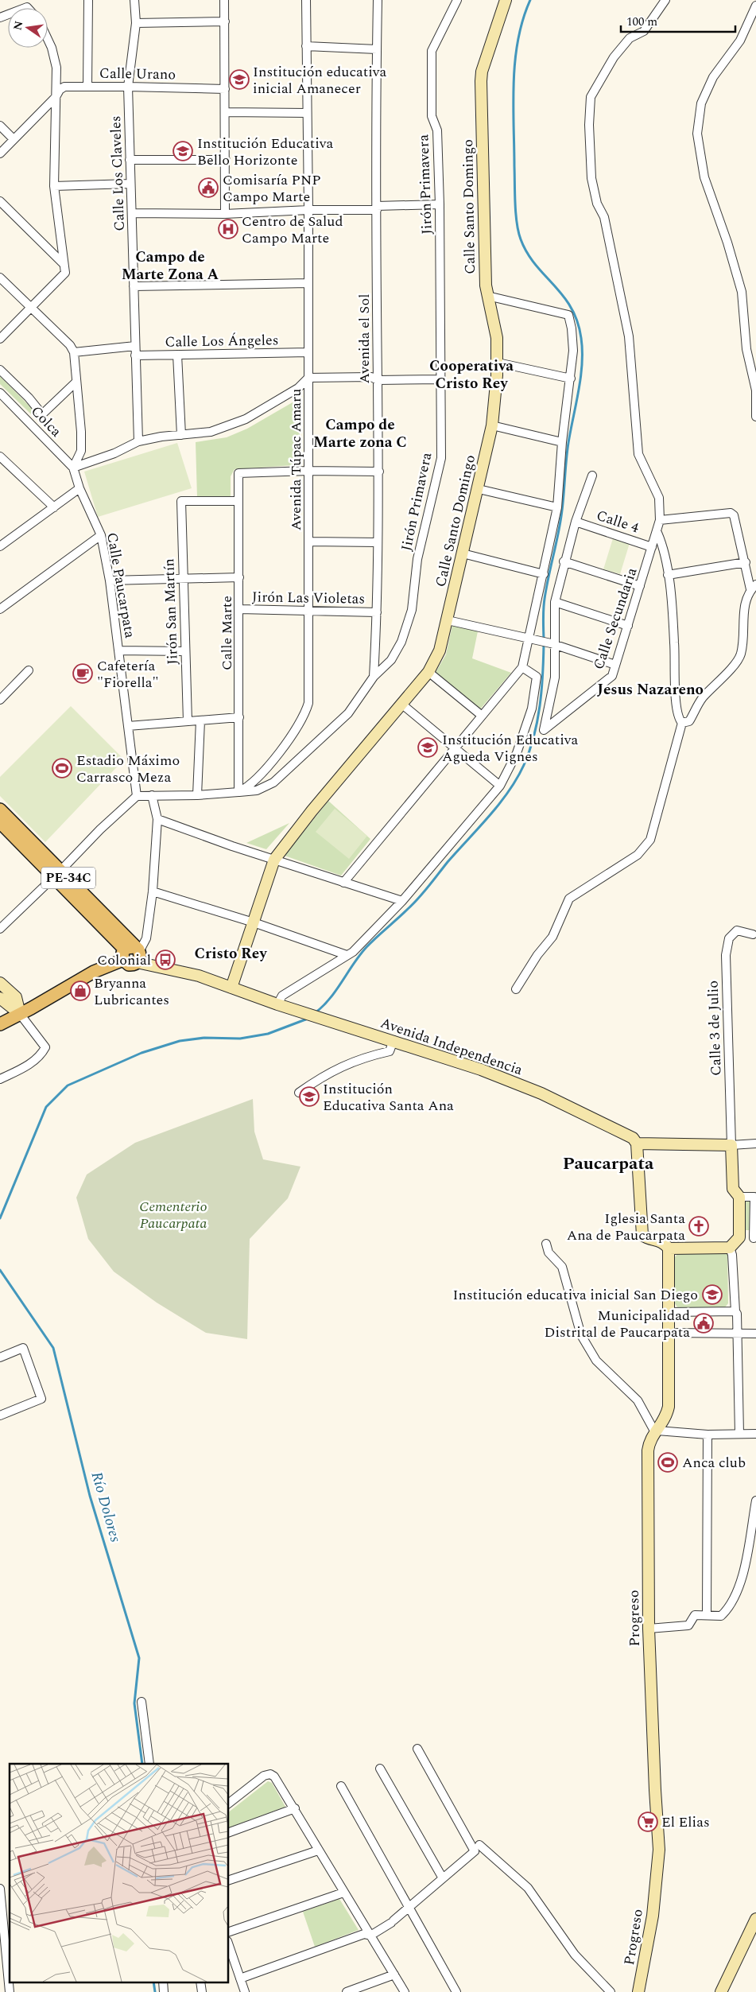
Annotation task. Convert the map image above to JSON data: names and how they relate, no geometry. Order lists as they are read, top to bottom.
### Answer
{
  "streets": {
    "main road": [
      "Calle Santo Domingo",
      "PE-34C",
      "Avenida Independencia",
      "Progreso"
    ],
    "street": [
      "Calle Urano",
      "Calle Los Claveles",
      "Jirón Primavera",
      "Avenida el Sol",
      "Calle Los Ángeles",
      "Colca",
      "Avenida Túpac Amaru",
      "Calle 4",
      "Calle Paucarpata",
      "Jirón Las Violetas",
      "Jirón San Martín",
      "Calle Secundaria",
      "Calle Marte",
      "Calle 3 de Julio"
    ]
  },
  "crossings": [
    ["Calle Urano", "Calle Los Claveles"],
    ["Calle Los Claveles", "Calle Los Ángeles"],
    ["Jirón Primavera", "Avenida el Sol"],
    ["Jirón Primavera", "Avenida Túpac Amaru"],
    ["Jirón Primavera", "Calle Marte"],
    ["Calle Santo Domingo", "Avenida Independencia"],
    ["Avenida el Sol", "Jirón Las Violetas"],
    ["Calle Los Ángeles", "Avenida Túpac Amaru"],
    ["Colca", "Calle Paucarpata"],
    ["Avenida Túpac Amaru", "Jirón Las Violetas"],
    ["Avenida Túpac Amaru", "Calle Marte"],
    ["Calle 4", "Calle Secundaria"],
    ["Jirón Las Violetas", "Calle Marte"],
    ["Jirón San Martín", "Calle Marte"],
    ["PE-34C", "Avenida Independencia"]
  ],
  "districts": [
    "Campo de Marte Zona A",
    "Cooperativa Cristo Rey",
    "Campo de Marte zona C",
    "Jesus Nazareno",
    "Cristo Rey",
    "Paucarpata"
  ],
  "water": ["Río Dolores"],
  "parks": ["Cementerio Paucarpata"],
  "places": {
    "school or university": [
      "Institución educativa inicial Amanecer",
      "Institución Educativa Bello Horizonte",
      "Institución Educativa Agueda Vignes",
      "Institución Educativa Santa Ana",
      "Institución educativa inicial San Diego"
    ],
    "public building": ["Comisaría PNP Campo Marte", "Municipalidad Distrital de Paucarpata"],
    "hospital": ["Centro de Salud Campo Marte"],
    "cafe": ["Cafetería \"Fiorella\""],
    "sports": ["Estadio Máximo Carrasco Meza", "Anca club"],
    "bus stop": ["Colonial"],
    "shop": ["Bryanna Lubricantes"],
    "church": ["Iglesia Santa Ana de Paucarpata"],
    "supermarket": ["El Elias"]
  },
  "scale_bar": "100 m",
  "north": "left"
}
